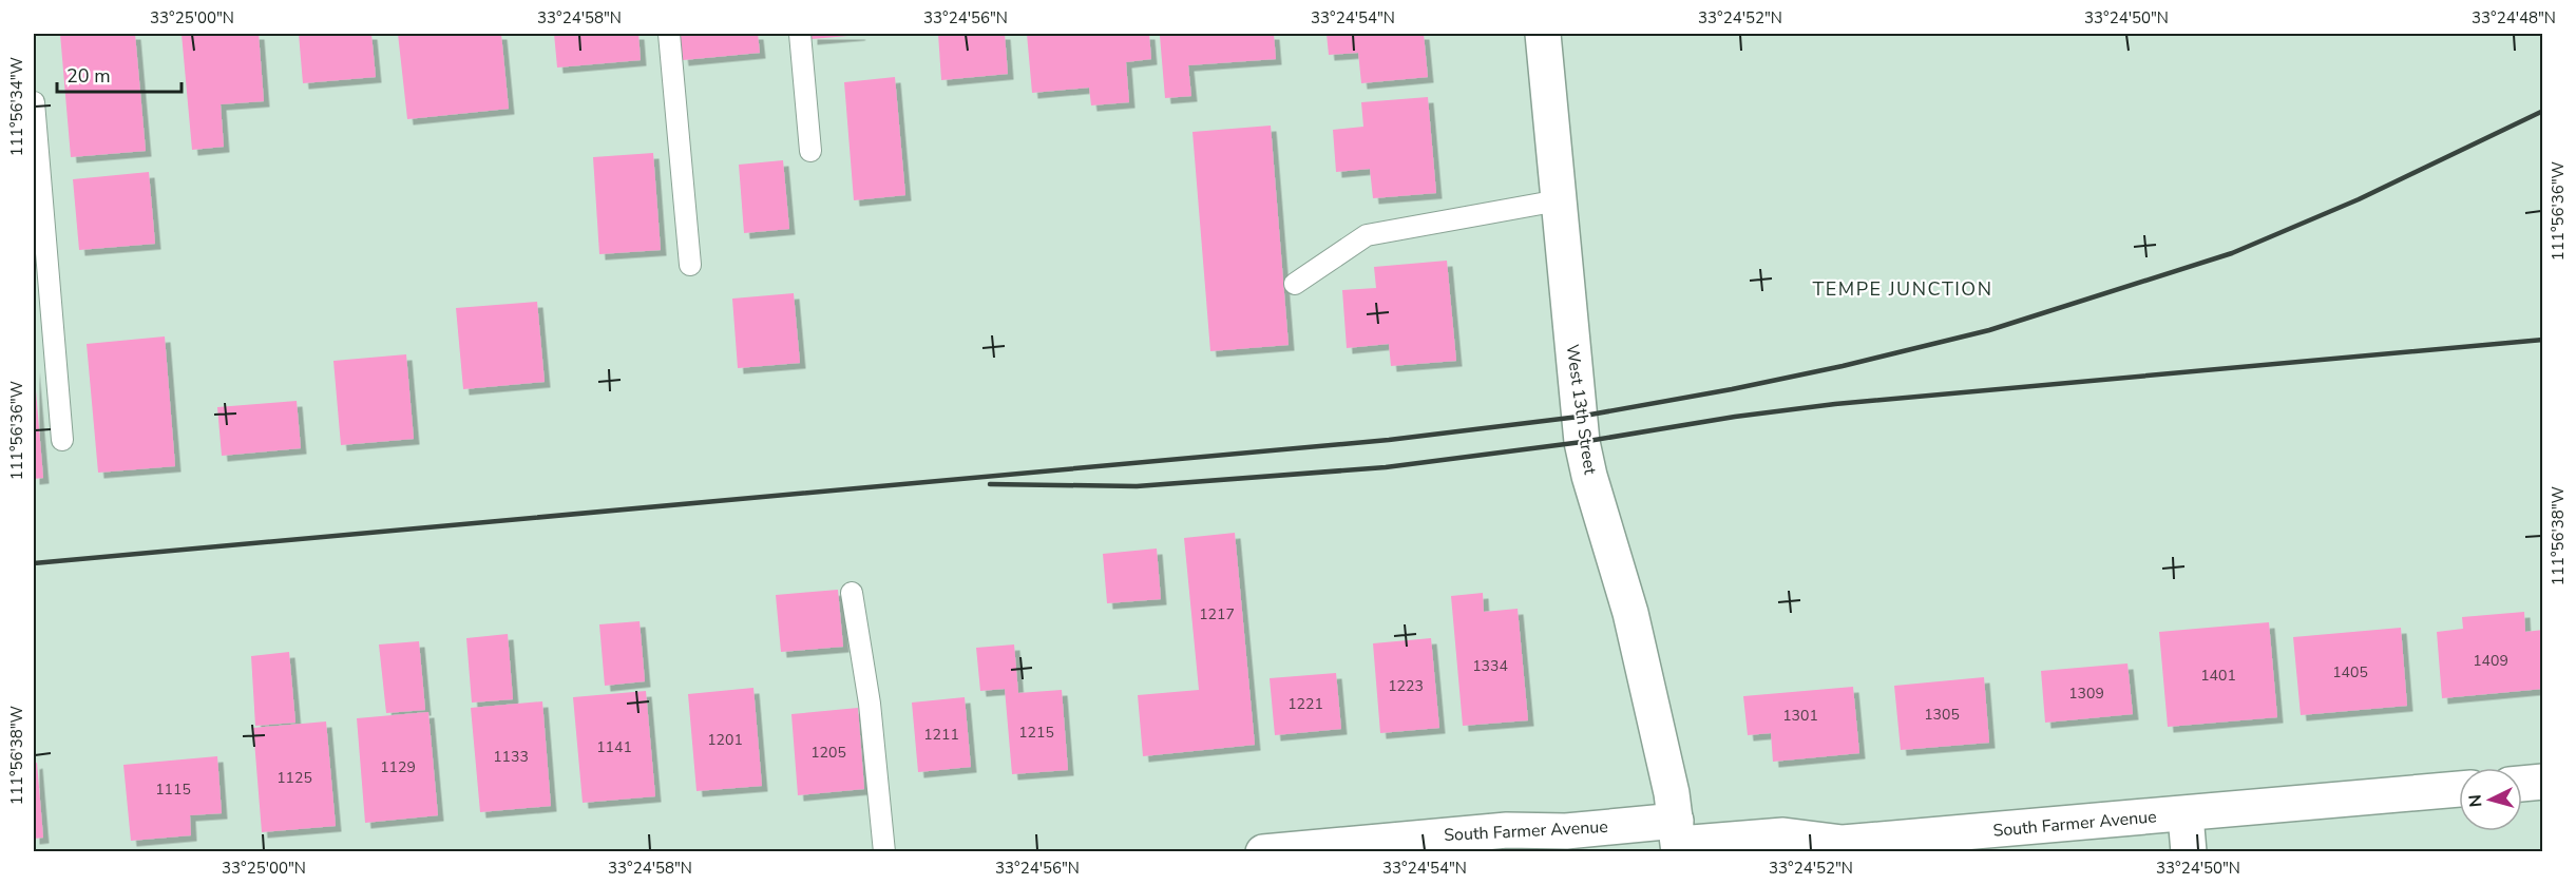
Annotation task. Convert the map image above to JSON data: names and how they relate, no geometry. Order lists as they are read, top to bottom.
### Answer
{
  "streets": {
    "street": ["West 13th Street", "South Farmer Avenue"]
  },
  "crossings": [
    ["West 13th Street", "South Farmer Avenue"]
  ],
  "districts": ["TEMPE JUNCTION"],
  "house_numbers": [
    "1217",
    "1409",
    "1334",
    "1405",
    "1401",
    "1223",
    "1309",
    "1221",
    "1305",
    "1301",
    "1215",
    "1211",
    "1201",
    "1141",
    "1205",
    "1133",
    "1129",
    "1125",
    "1115"
  ],
  "scale_bar": "20 m",
  "north": "left",
  "coordinates": [
    "33°25'00\"N",
    "33°24'58\"N",
    "33°24'56\"N",
    "33°24'54\"N",
    "33°24'52\"N",
    "33°24'50\"N",
    "33°24'48\"N",
    "111°56'34\"W",
    "111°56'36\"W",
    "111°56'38\"W"
  ]
}
